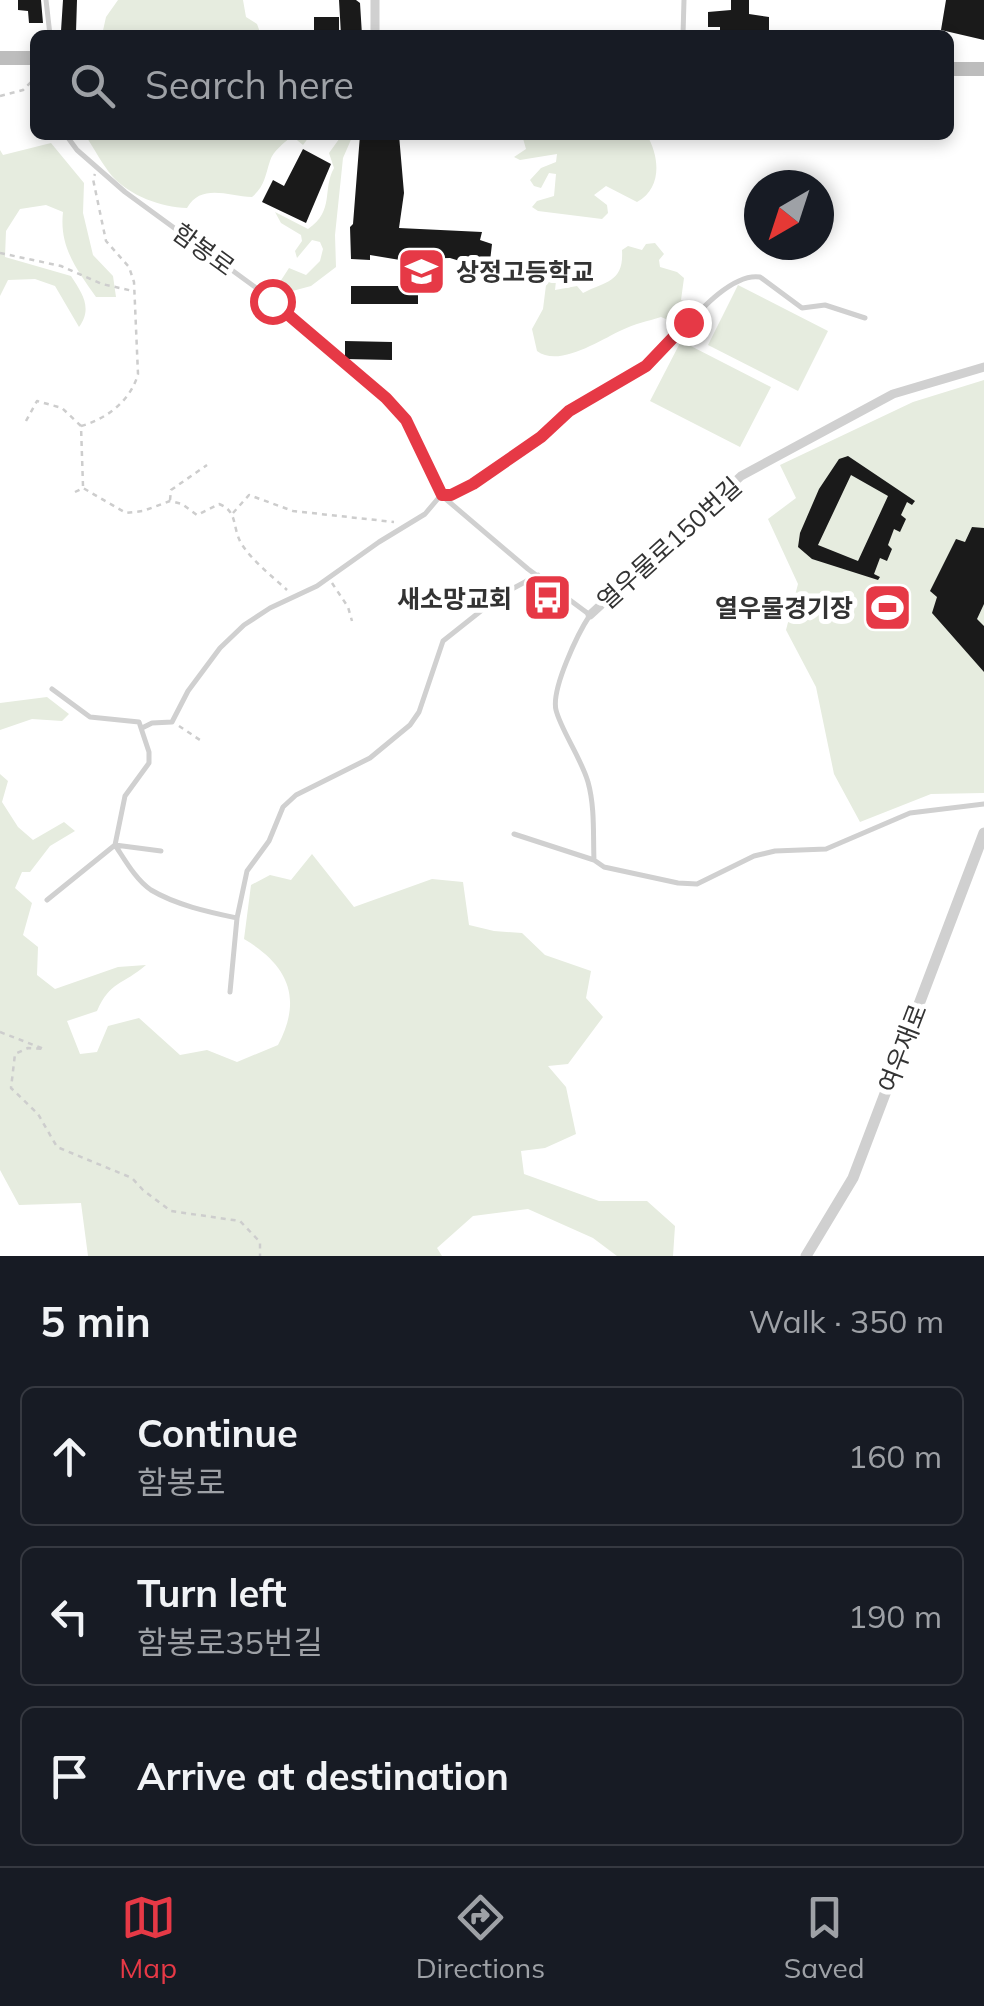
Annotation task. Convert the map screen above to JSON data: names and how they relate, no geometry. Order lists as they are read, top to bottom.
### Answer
{
  "streets": {
    "street": ["열우물로150번길", "여우재로"],
    "lane": ["함봉로"]
  },
  "crossings": [
    ["함봉로", "열우물로150번길"]
  ],
  "places": {
    "school or university": ["상정고등학교"],
    "bus stop": ["새소망교회"],
    "sports": ["열우물경기장"]
  },
  "north": "bottom left",
  "page": {
    "search": "Search here",
    "heading": ["5 min", "Walk · 350 m"],
    "list": [
      ["Continue", "함봉로", "160 m"],
      ["Turn left", "함봉로35번길", "190 m"],
      "Arrive at destination"
    ],
    "nav": ["Map", "Directions", "Saved"]
  }
}
